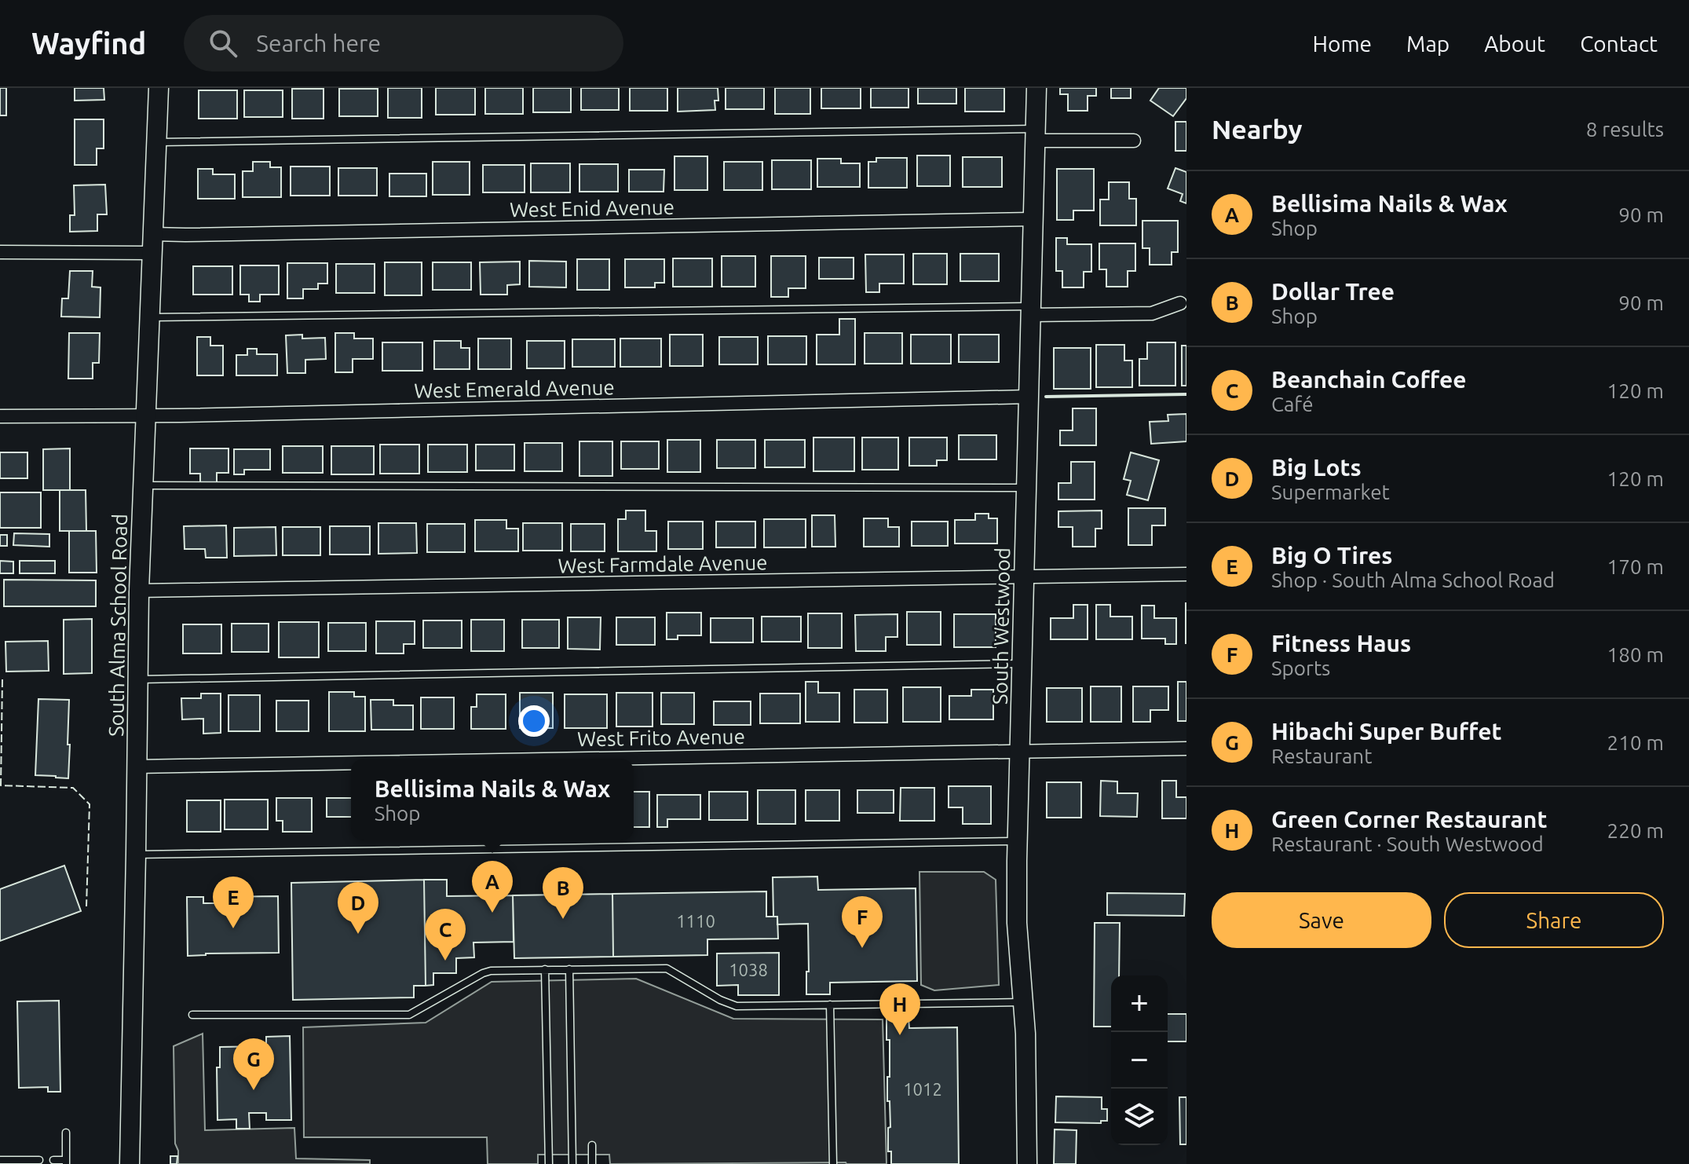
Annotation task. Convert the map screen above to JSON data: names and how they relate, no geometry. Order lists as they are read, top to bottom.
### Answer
{
  "streets": {
    "main road": ["South Alma School Road", "South Westwood"],
    "street": [
      "West Enid Avenue",
      "West Emerald Avenue",
      "West Farmdale Avenue",
      "West Frito Avenue"
    ]
  },
  "crossings": [
    ["West Enid Avenue", "South Alma School Road"],
    ["West Enid Avenue", "South Westwood"],
    ["West Emerald Avenue", "South Alma School Road"],
    ["West Emerald Avenue", "South Westwood"],
    ["West Farmdale Avenue", "South Alma School Road"],
    ["West Farmdale Avenue", "South Westwood"],
    ["South Alma School Road", "West Frito Avenue"],
    ["South Westwood", "West Frito Avenue"]
  ],
  "house_numbers": ["1110", "1038", "1012"],
  "page": {
    "header": "Wayfind",
    "search": "Search here",
    "nav": [
      "Home",
      "Map",
      "About",
      "Contact"
    ],
    "heading": ["Nearby", "8 results"],
    "list": [
      {
        "mark": "A",
        "name": "Bellisima Nails & Wax",
        "note": "Shop",
        "value": "90 m"
      },
      {
        "mark": "B",
        "name": "Dollar Tree",
        "note": "Shop",
        "value": "90 m"
      },
      {
        "mark": "C",
        "name": "Beanchain Coffee",
        "note": "Café",
        "value": "120 m"
      },
      {
        "mark": "D",
        "name": "Big Lots",
        "note": "Supermarket",
        "value": "120 m"
      },
      {
        "mark": "E",
        "name": "Big O Tires",
        "note": "Shop · South Alma School Road",
        "value": "170 m"
      },
      {
        "mark": "F",
        "name": "Fitness Haus",
        "note": "Sports",
        "value": "180 m"
      },
      {
        "mark": "G",
        "name": "Hibachi Super Buffet",
        "note": "Restaurant",
        "value": "210 m"
      },
      {
        "mark": "H",
        "name": "Green Corner Restaurant",
        "note": "Restaurant · South Westwood",
        "value": "220 m"
      }
    ],
    "popup": ["Bellisima Nails & Wax", "Shop"],
    "pins": [
      "A",
      "B",
      "E",
      "D",
      "F",
      "C",
      "H",
      "G"
    ],
    "buttons": ["Save", "Share"],
    "map_buttons": ["+", "−"]
  }
}
